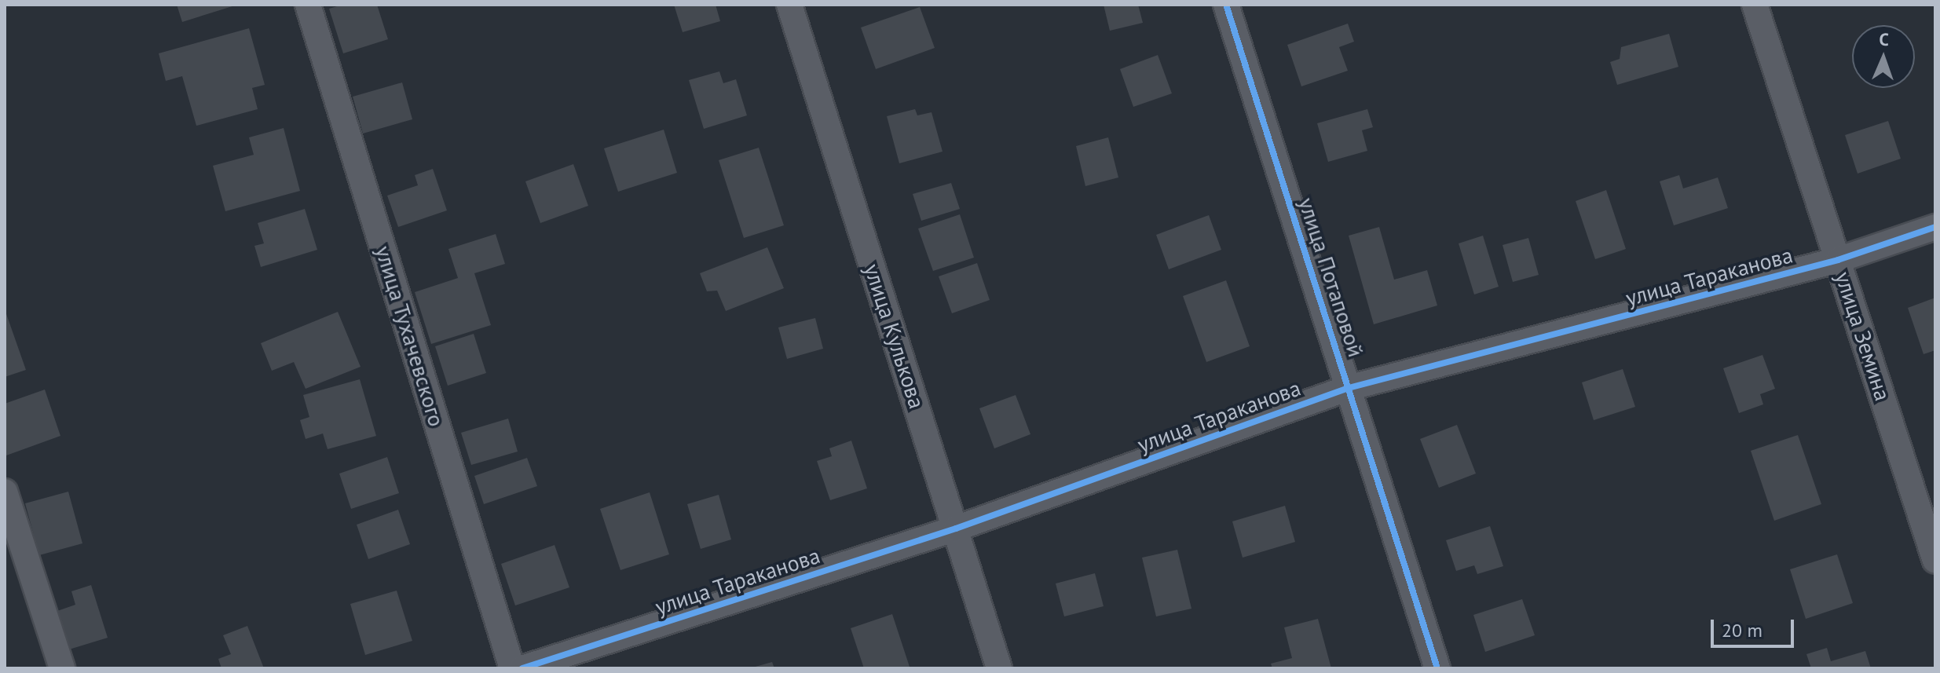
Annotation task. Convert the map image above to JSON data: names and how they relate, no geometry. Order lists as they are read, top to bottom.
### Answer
{
  "streets": {
    "street": [
      "улица Тараканова",
      "улица Потаповой",
      "улица Тухачевского",
      "улица Кулькова",
      "улица Земина"
    ]
  },
  "crossings": [
    ["улица Тараканова", "улица Потаповой"],
    ["улица Тараканова", "улица Кулькова"],
    ["улица Тараканова", "улица Земина"]
  ],
  "scale_bar": "20 m",
  "north": "top"
}
